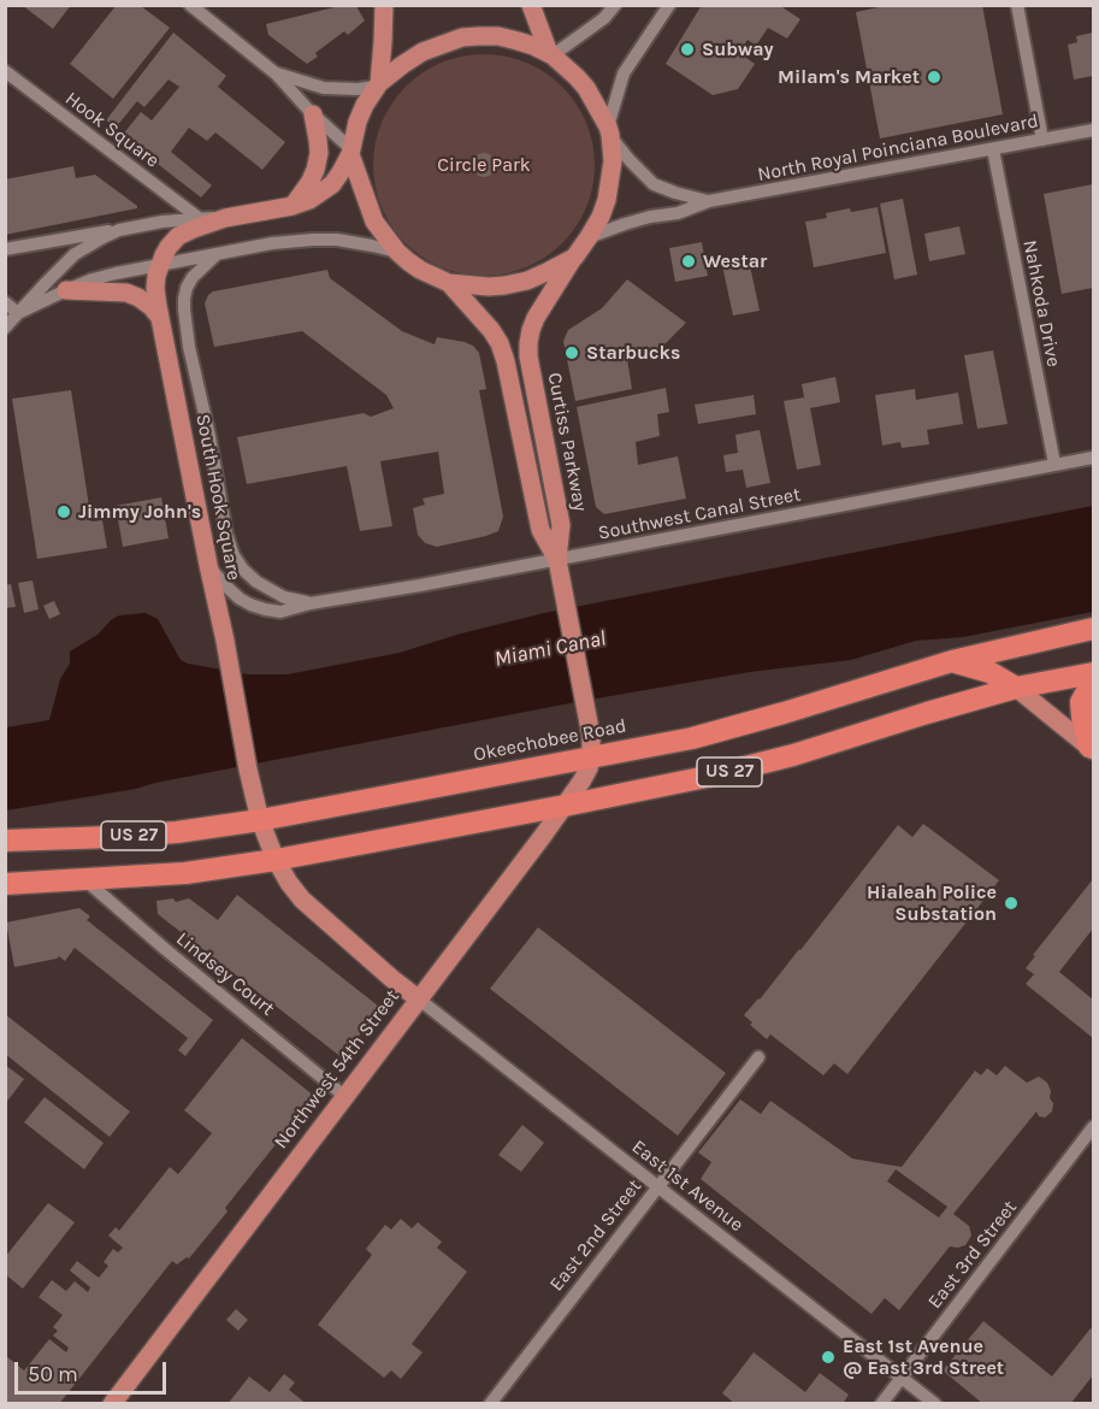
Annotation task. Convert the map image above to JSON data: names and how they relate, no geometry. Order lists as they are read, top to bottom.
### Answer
{
  "streets": {
    "highway": ["Okeechobee Road", "US 27"],
    "main road": ["Curtiss Parkway", "South Hook Square", "Northwest 54th Street"],
    "street": [
      "Hook Square",
      "North Royal Poinciana Boulevard",
      "Nahkoda Drive",
      "Southwest Canal Street",
      "Lindsey Court",
      "East 1st Avenue",
      "East 2nd Street",
      "East 3rd Street"
    ]
  },
  "crossings": [
    ["North Royal Poinciana Boulevard", "Nahkoda Drive"],
    ["North Royal Poinciana Boulevard", "Curtiss Parkway"],
    ["Nahkoda Drive", "Southwest Canal Street"],
    ["Curtiss Parkway", "Southwest Canal Street"],
    ["Curtiss Parkway", "Okeechobee Road"],
    ["Curtiss Parkway", "Northwest 54th Street"],
    ["South Hook Square", "Southwest Canal Street"],
    ["South Hook Square", "Okeechobee Road"],
    ["South Hook Square", "US 27"],
    ["South Hook Square", "Northwest 54th Street"],
    ["South Hook Square", "East 1st Avenue"],
    ["Okeechobee Road", "Northwest 54th Street"],
    ["US 27", "Lindsey Court"],
    ["US 27", "Northwest 54th Street"],
    ["Lindsey Court", "Northwest 54th Street"],
    ["Northwest 54th Street", "East 1st Avenue"],
    ["East 1st Avenue", "East 2nd Street"],
    ["East 1st Avenue", "East 3rd Street"]
  ],
  "water": ["Miami Canal"],
  "parks": ["Circle Park"],
  "places": [
    "Subway",
    "Milam's Market",
    "Westar",
    "Starbucks",
    "Jimmy John's",
    "Hialeah Police Substation",
    "East 1st Avenue @ East 3rd Street"
  ],
  "scale_bar": "50 m"
}
